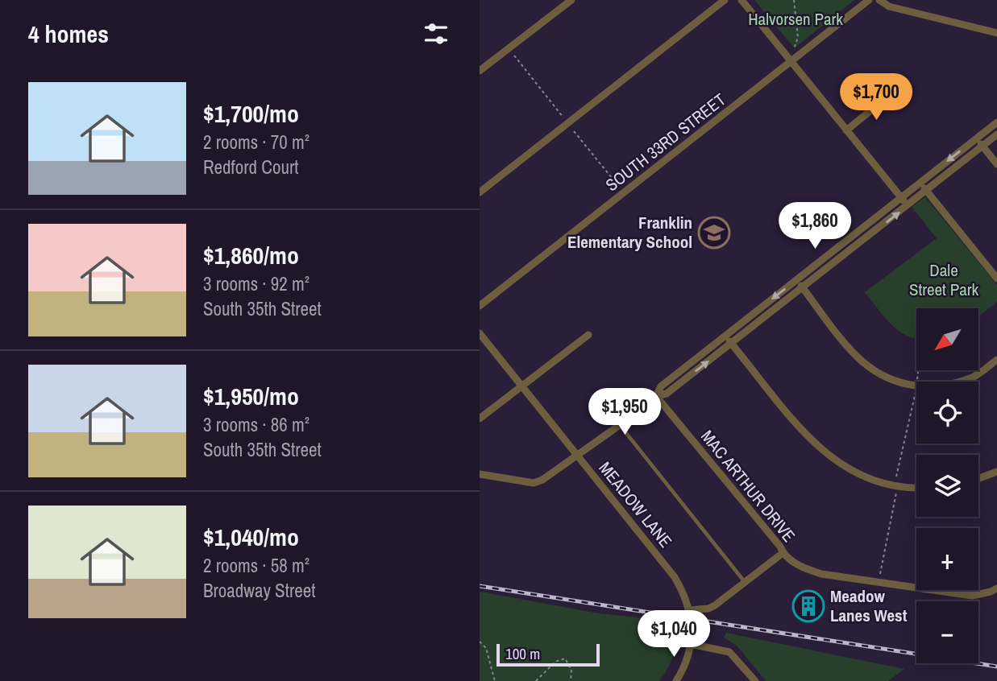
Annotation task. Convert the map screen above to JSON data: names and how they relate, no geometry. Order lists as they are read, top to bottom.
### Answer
{
  "streets": {
    "street": ["SOUTH 33RD STREET", "MAC ARTHUR DRIVE", "MEADOW LANE"]
  },
  "parks": ["Halvorsen Park", "Dale Street Park"],
  "places": {
    "school or university": ["Franklin Elementary School"],
    "building": ["Meadow Lanes West"]
  },
  "scale_bar": "100 m",
  "north": "bottom left",
  "page": {
    "heading": "4 homes",
    "list": [
      {
        "name": "$1,700/mo",
        "note": "2 rooms · 70 m² · Redford Court"
      },
      {
        "name": "$1,860/mo",
        "note": "3 rooms · 92 m² · South 35th Street"
      },
      {
        "name": "$1,950/mo",
        "note": "3 rooms · 86 m² · South 35th Street"
      },
      {
        "name": "$1,040/mo",
        "note": "2 rooms · 58 m² · Broadway Street"
      }
    ],
    "price": [
      "$1,700",
      "$1,860",
      "$1,950",
      "$1,040"
    ],
    "map_buttons": ["+", "−"],
    "scale": "100 m"
  }
}
